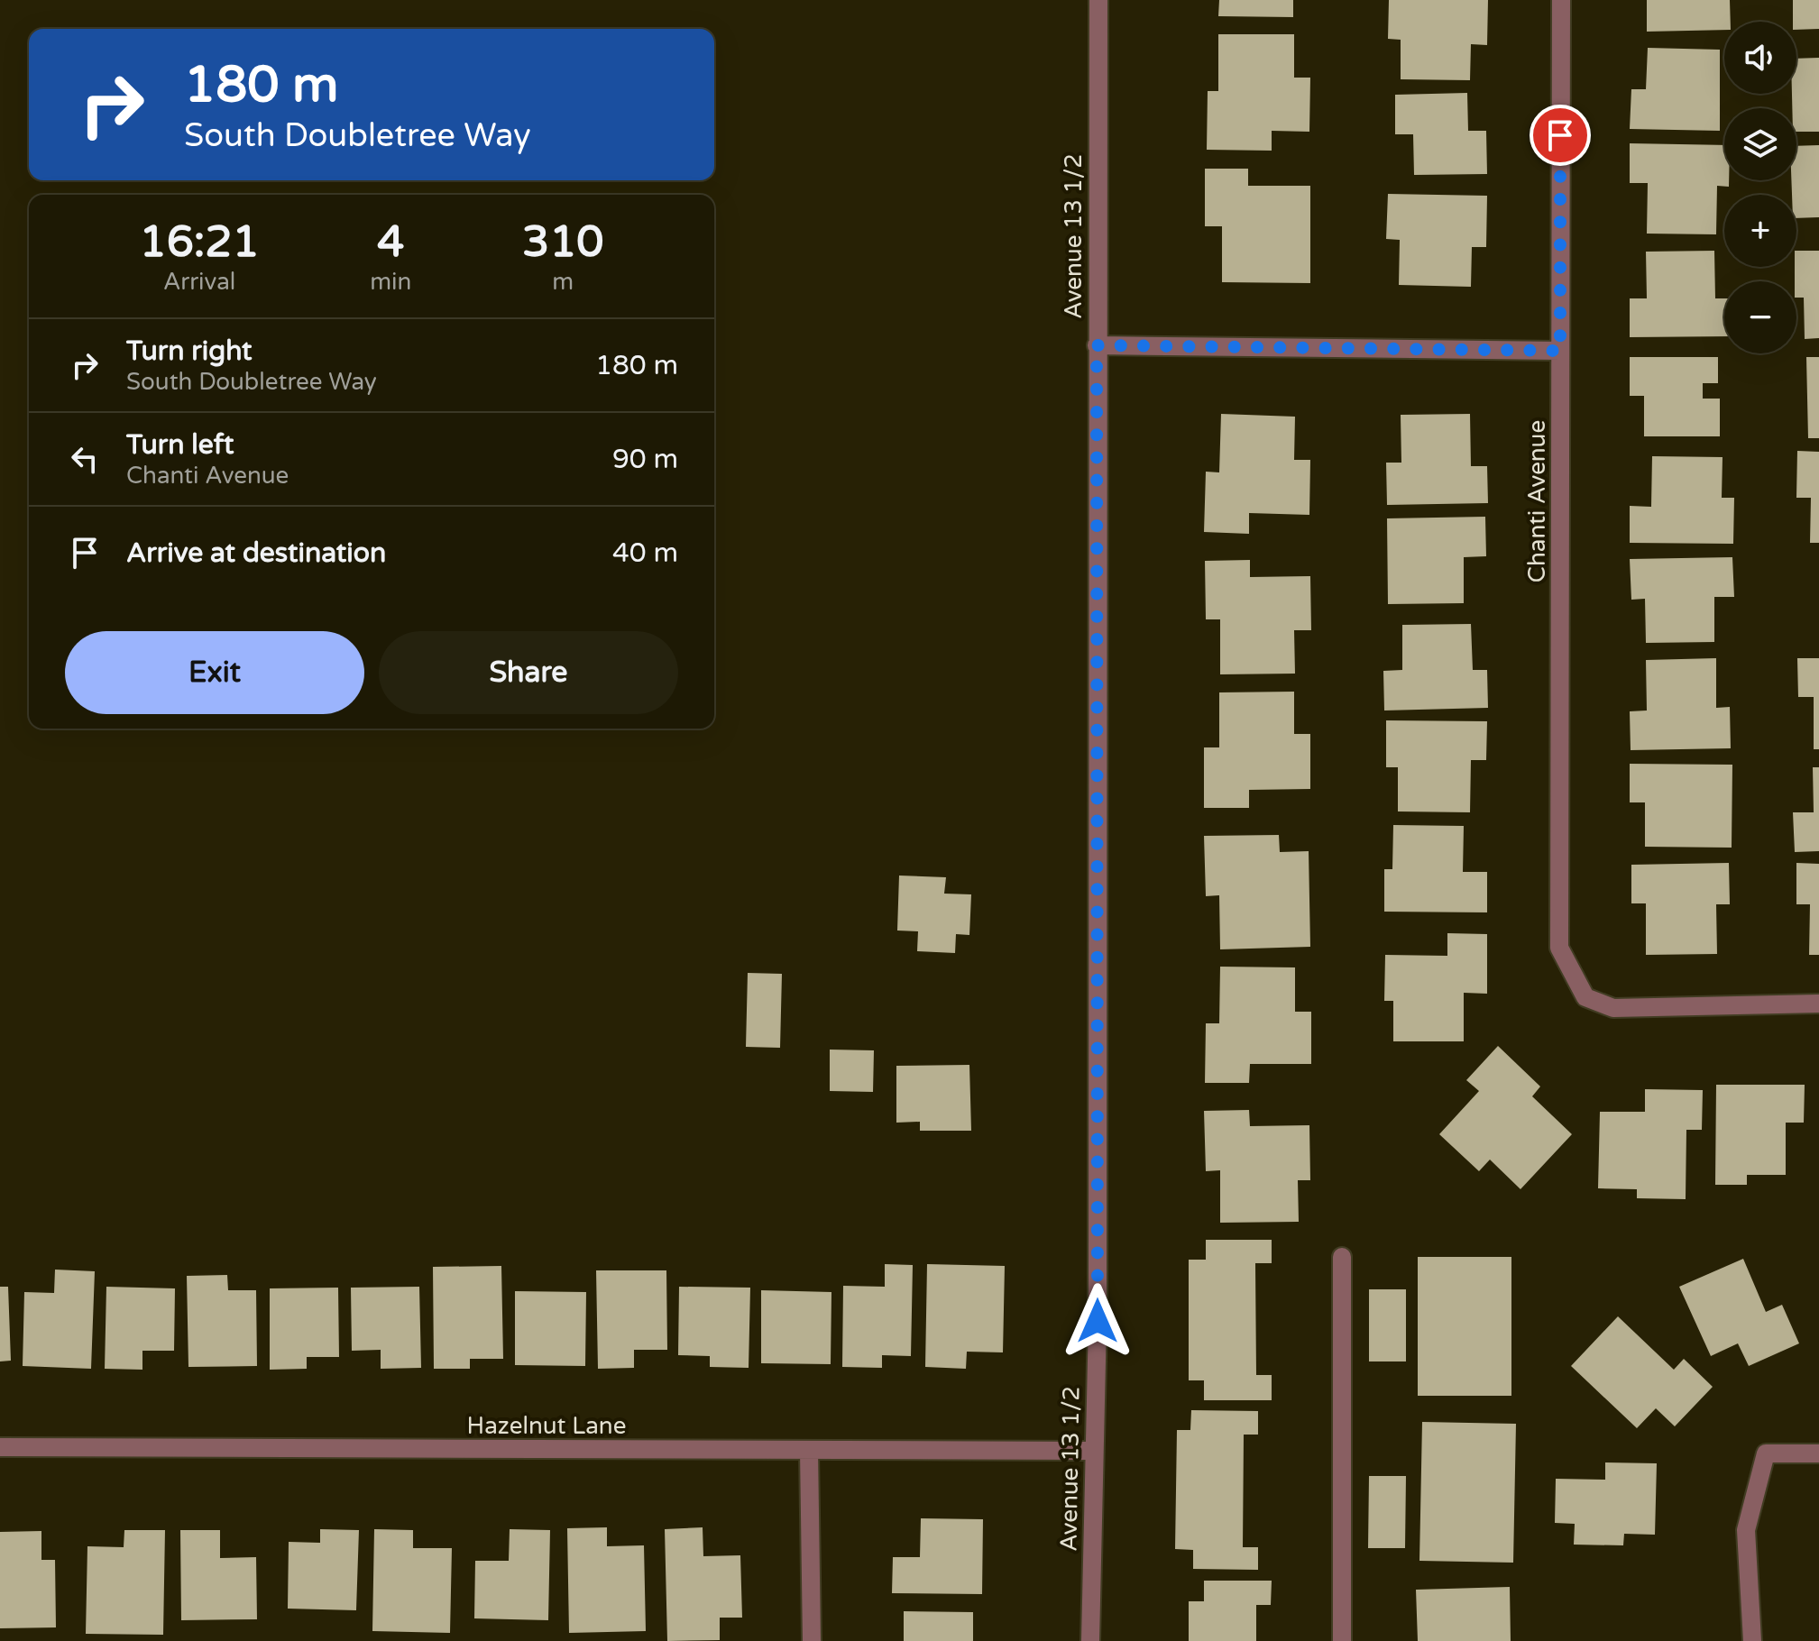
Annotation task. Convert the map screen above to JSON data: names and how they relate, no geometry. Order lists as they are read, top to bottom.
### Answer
{
  "streets": {
    "street": ["Avenue 13 1/2", "Chanti Avenue", "Hazelnut Lane"]
  },
  "crossings": [
    ["Avenue 13 1/2", "Hazelnut Lane"]
  ],
  "page": {
    "map_buttons": ["+", "−"],
    "turn": ["180 m", "South Doubletree Way"],
    "eta": [
      "16:21",
      "Arrival",
      "4",
      "min",
      "310",
      "m"
    ],
    "list": [
      {
        "name": "Turn right",
        "note": "South Doubletree Way",
        "value": "180 m"
      },
      {
        "name": "Turn left",
        "note": "Chanti Avenue",
        "value": "90 m"
      },
      {
        "name": "Arrive at destination",
        "value": "40 m"
      }
    ],
    "buttons": ["Exit", "Share"]
  }
}
